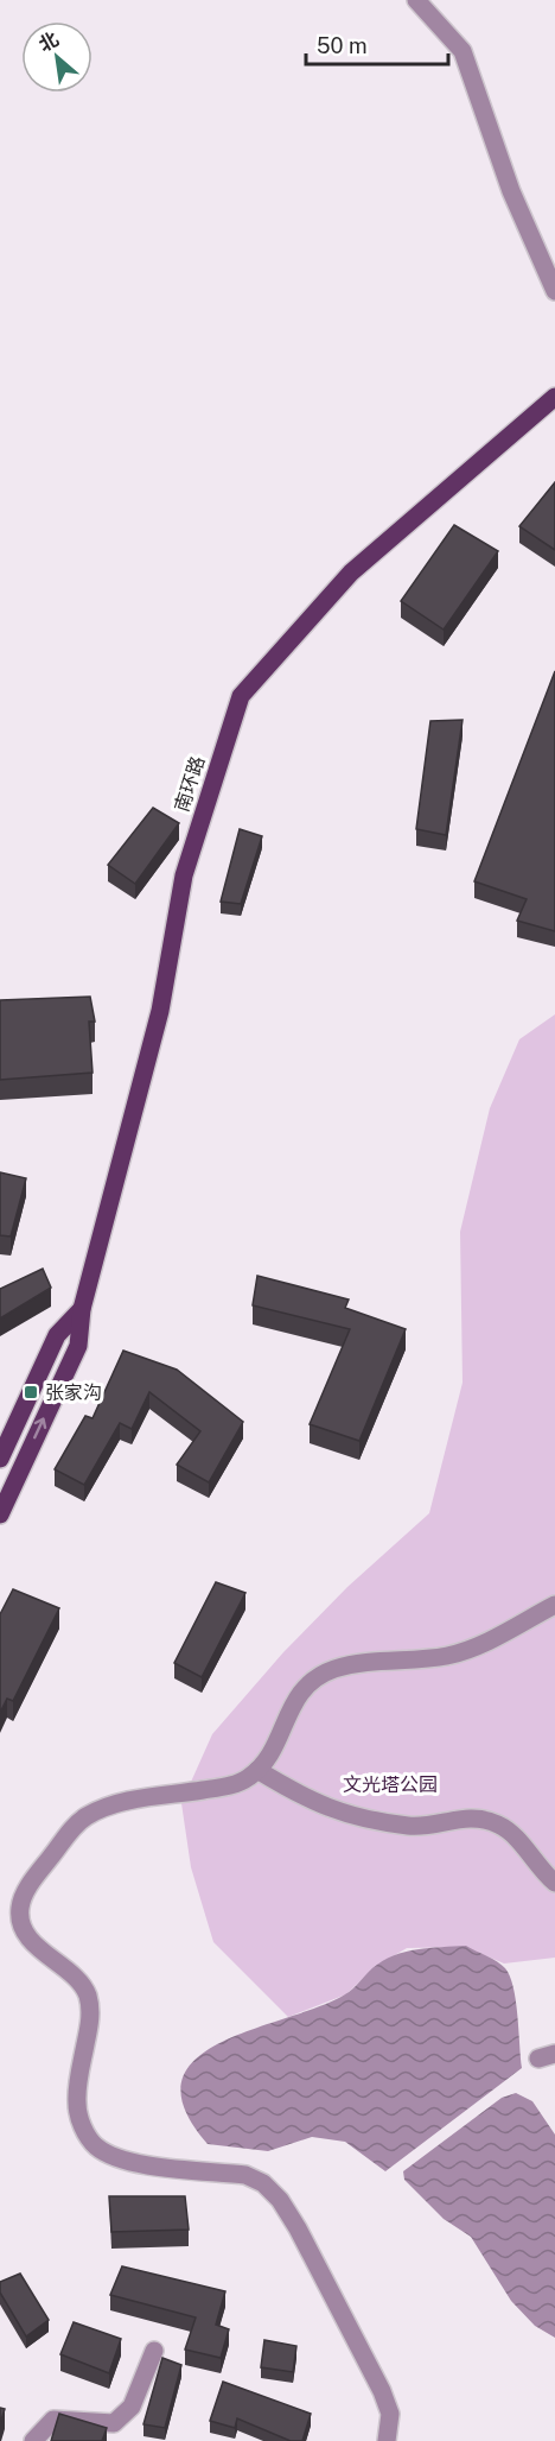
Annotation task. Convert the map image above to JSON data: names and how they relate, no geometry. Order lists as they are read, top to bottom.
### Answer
{
  "streets": {
    "main road": ["南环路"]
  },
  "parks": ["文光塔公园"],
  "places": {
    "transit": ["张家沟"]
  },
  "scale_bar": "50 m",
  "north": "top left"
}
